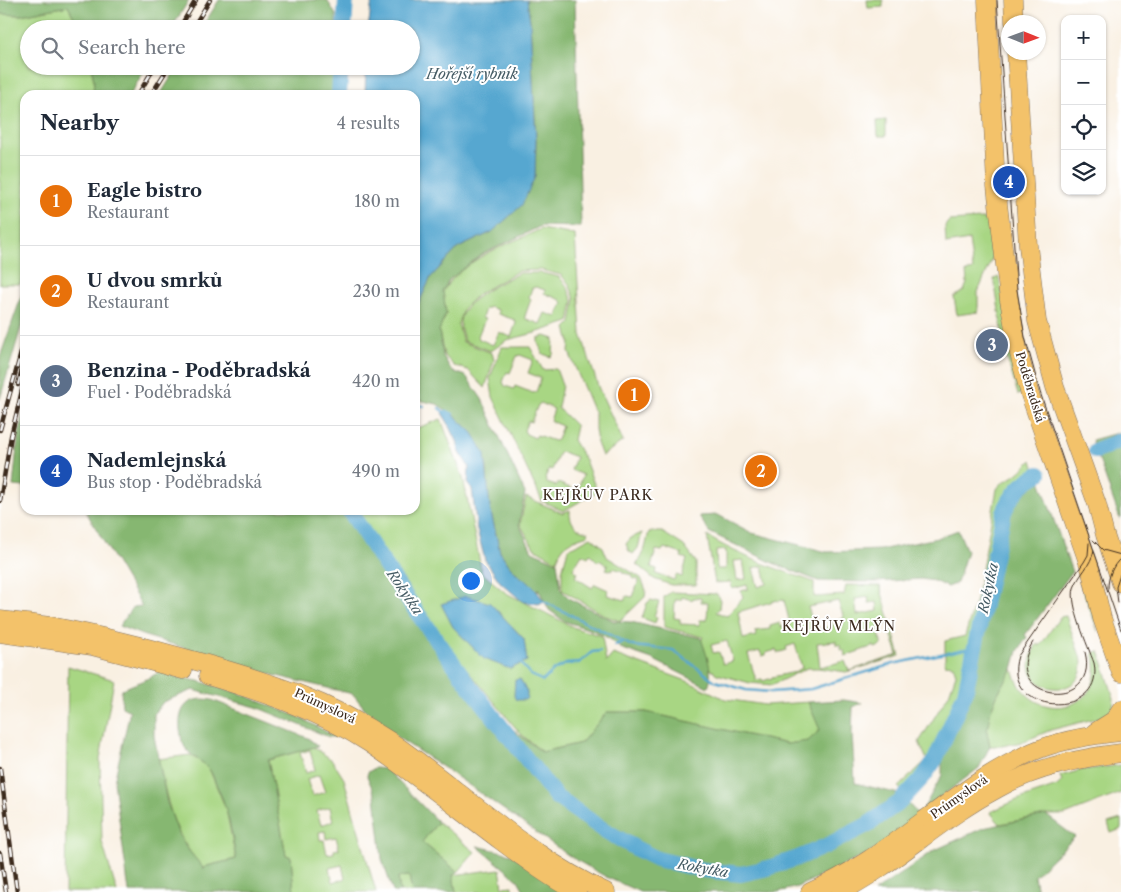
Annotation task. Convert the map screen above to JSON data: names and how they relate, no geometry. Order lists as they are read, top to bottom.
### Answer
{
  "streets": {
    "main road": ["Poděbradská", "Průmyslová"]
  },
  "districts": ["KEJŘŮV PARK", "KEJŘŮV MLÝN"],
  "water": ["Hořejší rybník", "Rokytka"],
  "north": "right",
  "page": {
    "map_buttons": ["+", "−"],
    "search": "Search here",
    "heading": ["Nearby", "4 results"],
    "list": [
      {
        "mark": "1",
        "name": "Eagle bistro",
        "note": "Restaurant",
        "value": "180 m"
      },
      {
        "mark": "2",
        "name": "U dvou smrků",
        "note": "Restaurant",
        "value": "230 m"
      },
      {
        "mark": "3",
        "name": "Benzina - Poděbradská",
        "note": "Fuel · Poděbradská",
        "value": "420 m"
      },
      {
        "mark": "4",
        "name": "Nademlejnská",
        "note": "Bus stop · Poděbradská",
        "value": "490 m"
      }
    ],
    "pins": [
      "4",
      "3",
      "1",
      "2"
    ]
  }
}
